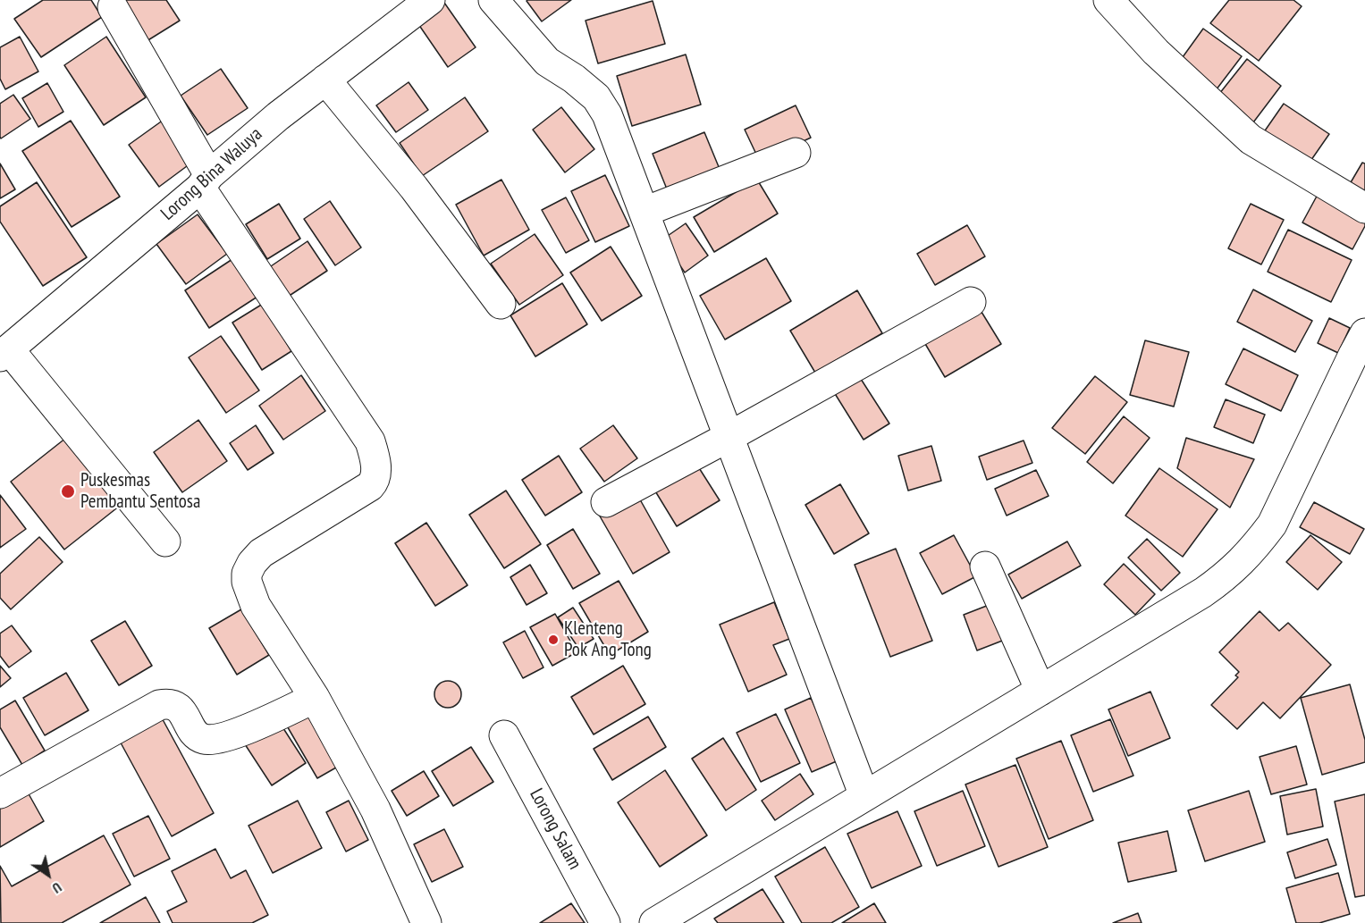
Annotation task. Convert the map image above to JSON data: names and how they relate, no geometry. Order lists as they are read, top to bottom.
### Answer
{
  "streets": {
    "street": ["Lorong Bina Waluya", "Lorong Salam"]
  },
  "places": ["Puskesmas Pembantu Sentosa", "Klenteng Pok Ang Tong"],
  "north": "bottom right"
}
